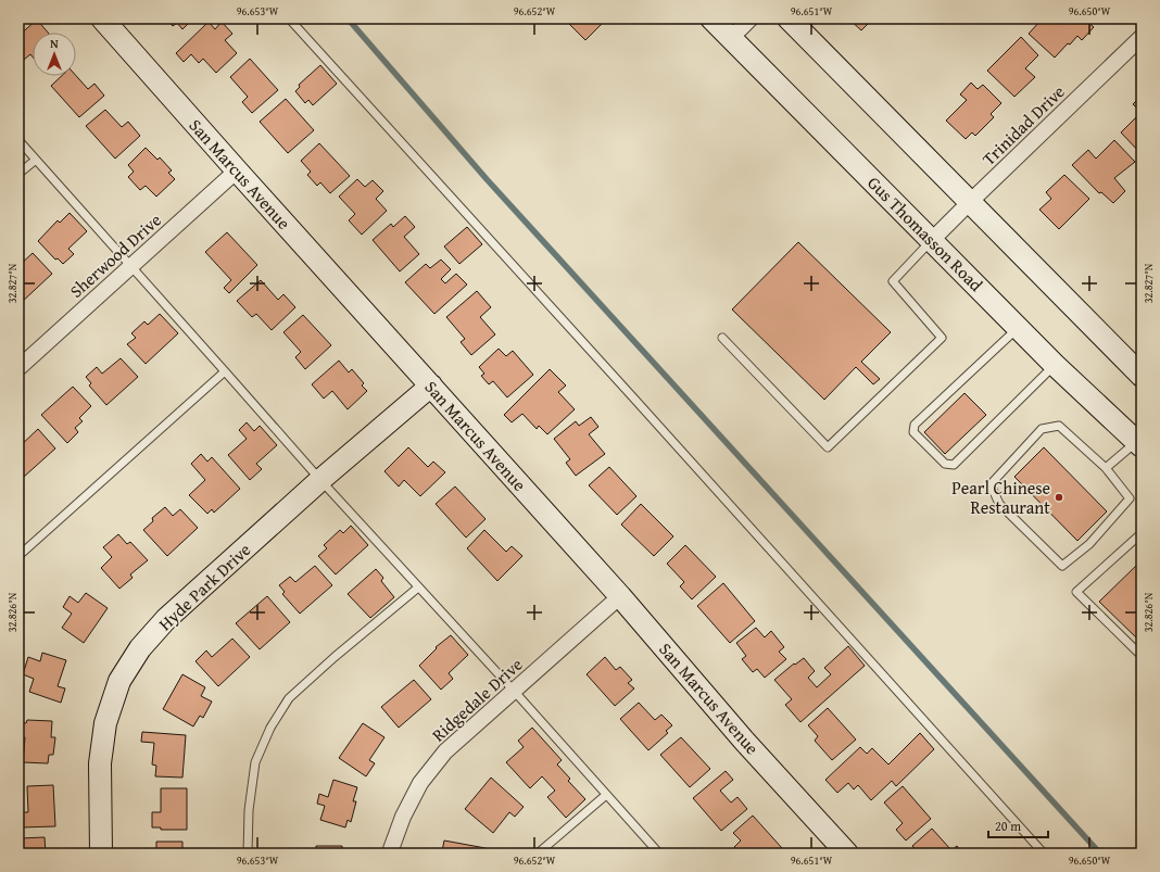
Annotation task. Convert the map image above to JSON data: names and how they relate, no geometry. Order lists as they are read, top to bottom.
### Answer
{
  "streets": {
    "street": [
      "Trinidad Drive",
      "San Marcus Avenue",
      "Gus Thomasson Road",
      "Sherwood Drive",
      "Hyde Park Drive",
      "Ridgedale Drive"
    ]
  },
  "crossings": [
    ["Trinidad Drive", "Gus Thomasson Road"],
    ["San Marcus Avenue", "Sherwood Drive"],
    ["San Marcus Avenue", "Hyde Park Drive"],
    ["San Marcus Avenue", "Ridgedale Drive"]
  ],
  "places": ["Pearl Chinese Restaurant"],
  "scale_bar": "20 m",
  "north": "top",
  "coordinates": [
    "96.653°W",
    "96.652°W",
    "96.651°W",
    "96.650°W",
    "32.827°N",
    "32.826°N"
  ]
}
